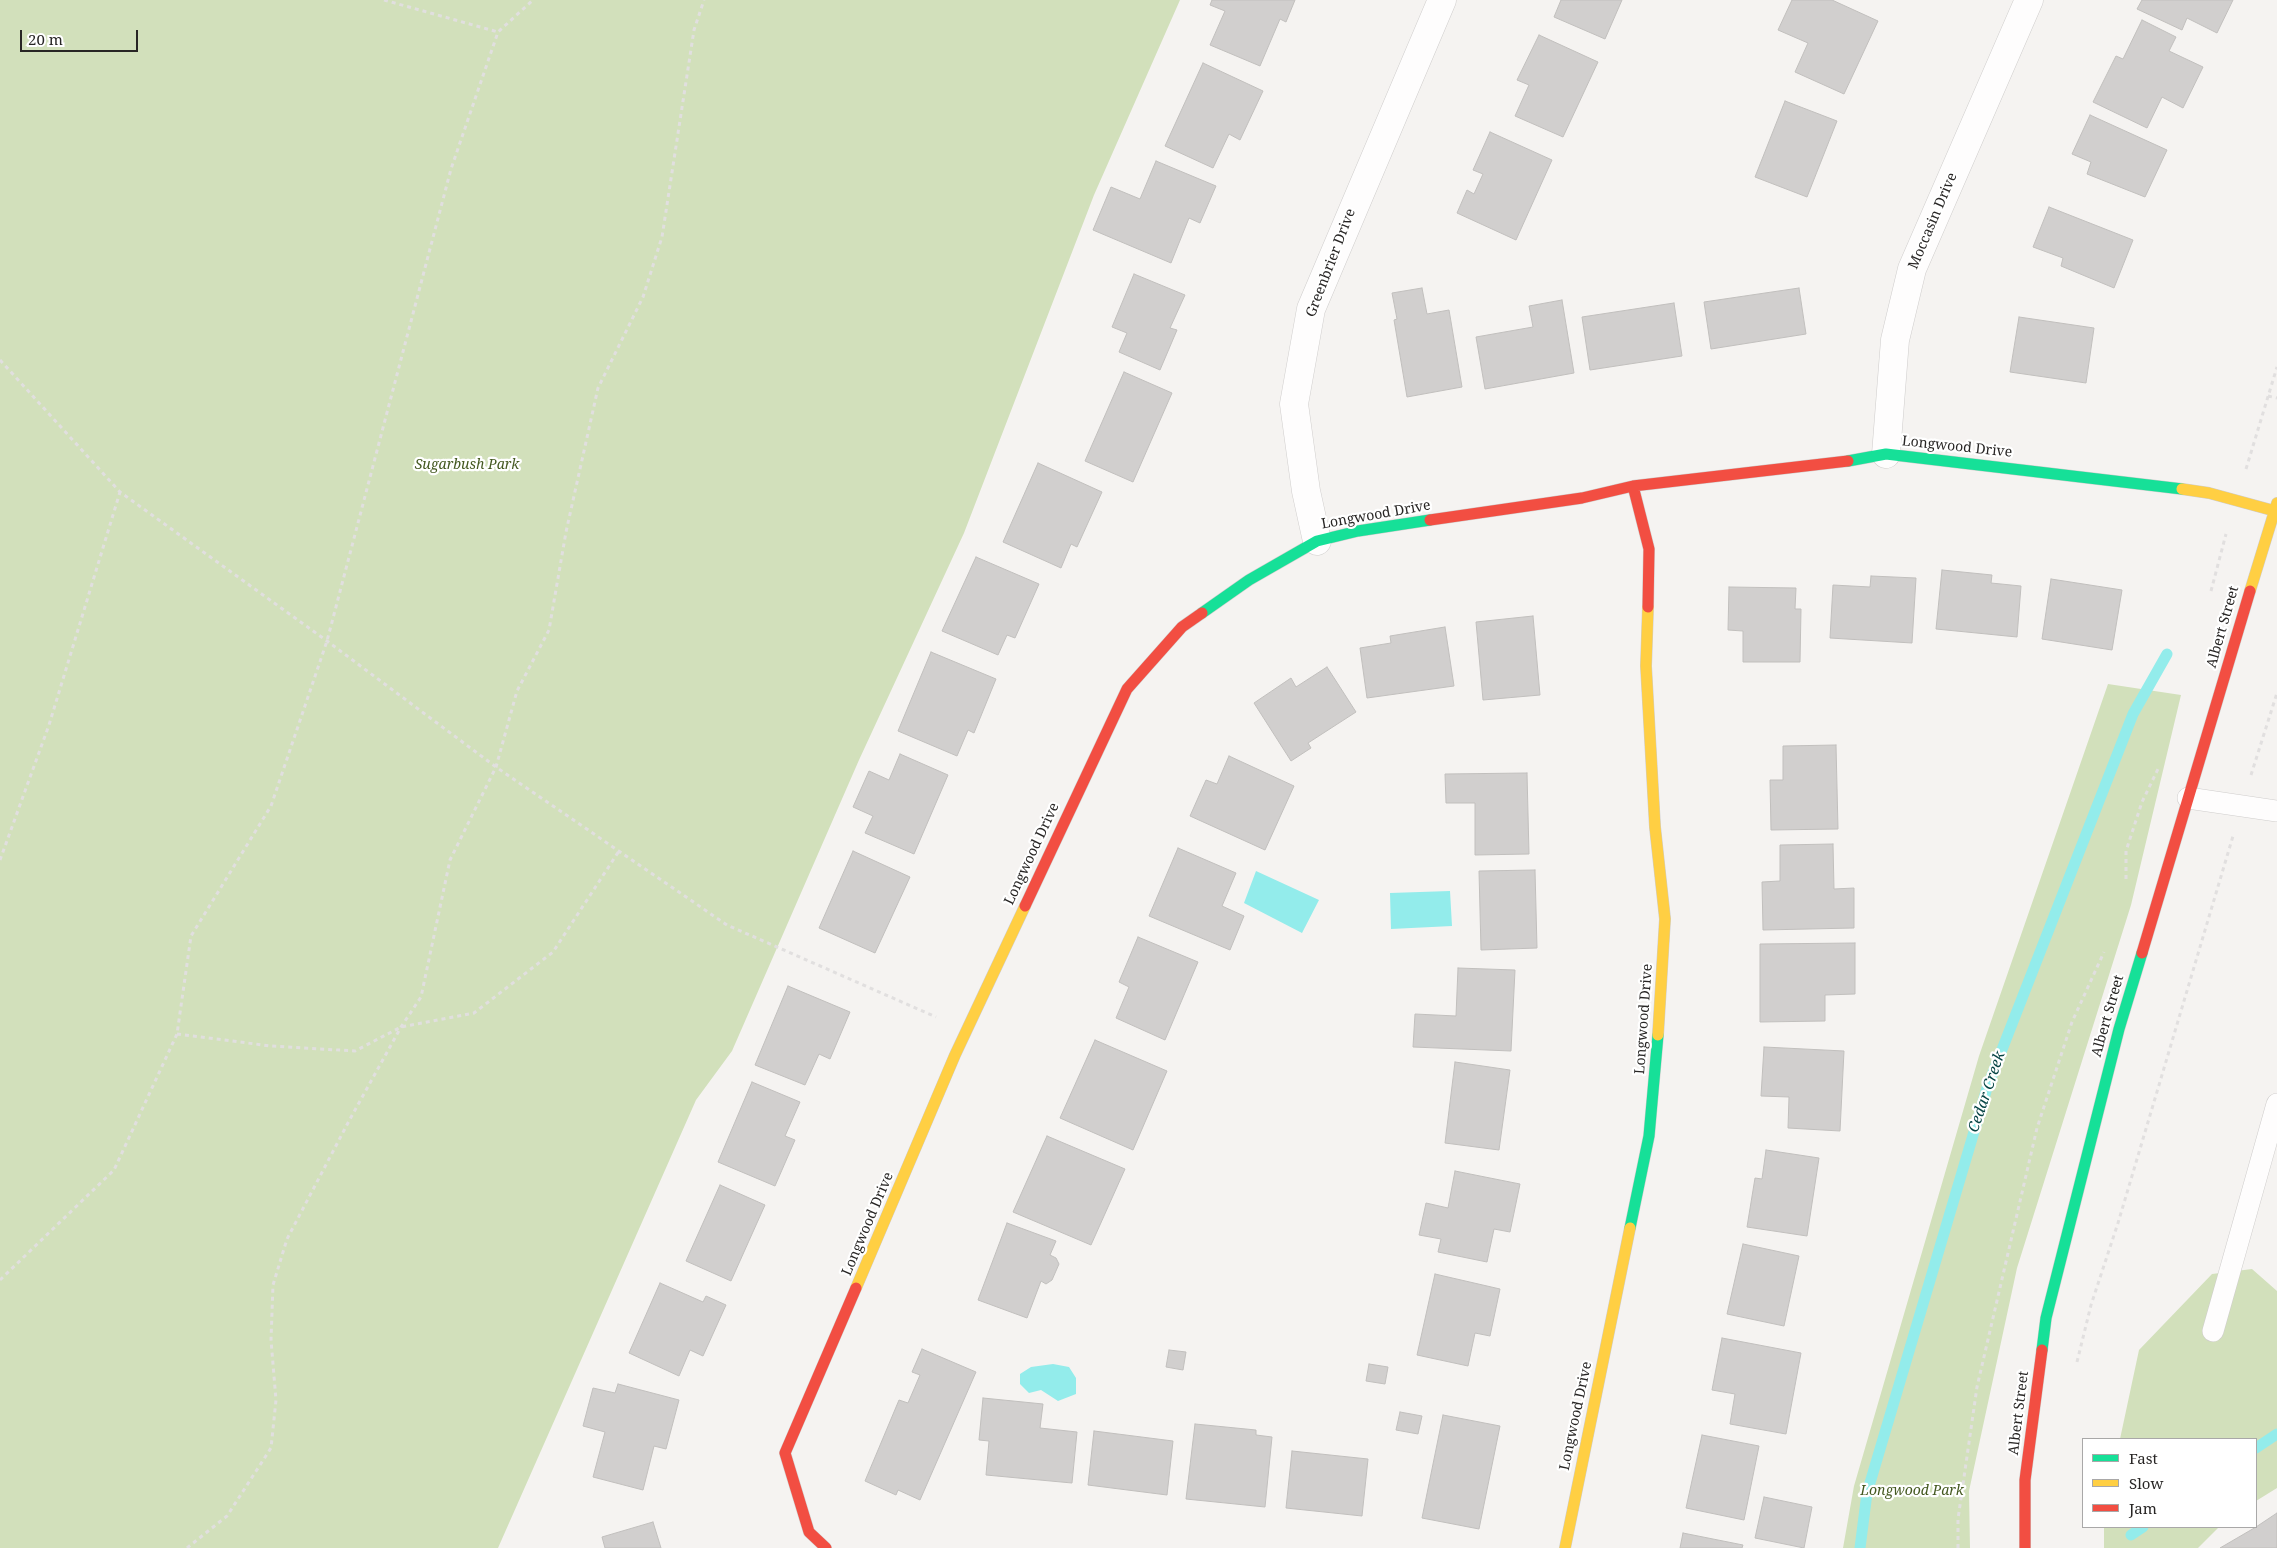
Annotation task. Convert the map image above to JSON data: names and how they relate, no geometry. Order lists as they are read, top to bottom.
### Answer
{
  "streets": {
    "street": [
      "Moccasin Drive",
      "Greenbrier Drive",
      "Longwood Drive",
      "Albert Street"
    ]
  },
  "crossings": [
    ["Moccasin Drive", "Longwood Drive"],
    ["Greenbrier Drive", "Longwood Drive"],
    ["Longwood Drive", "Albert Street"]
  ],
  "water": ["Cedar Creek"],
  "parks": ["Sugarbush Park", "Longwood Park"],
  "legend": ["Fast", "Slow", "Jam"],
  "scale_bar": "20 m"
}
